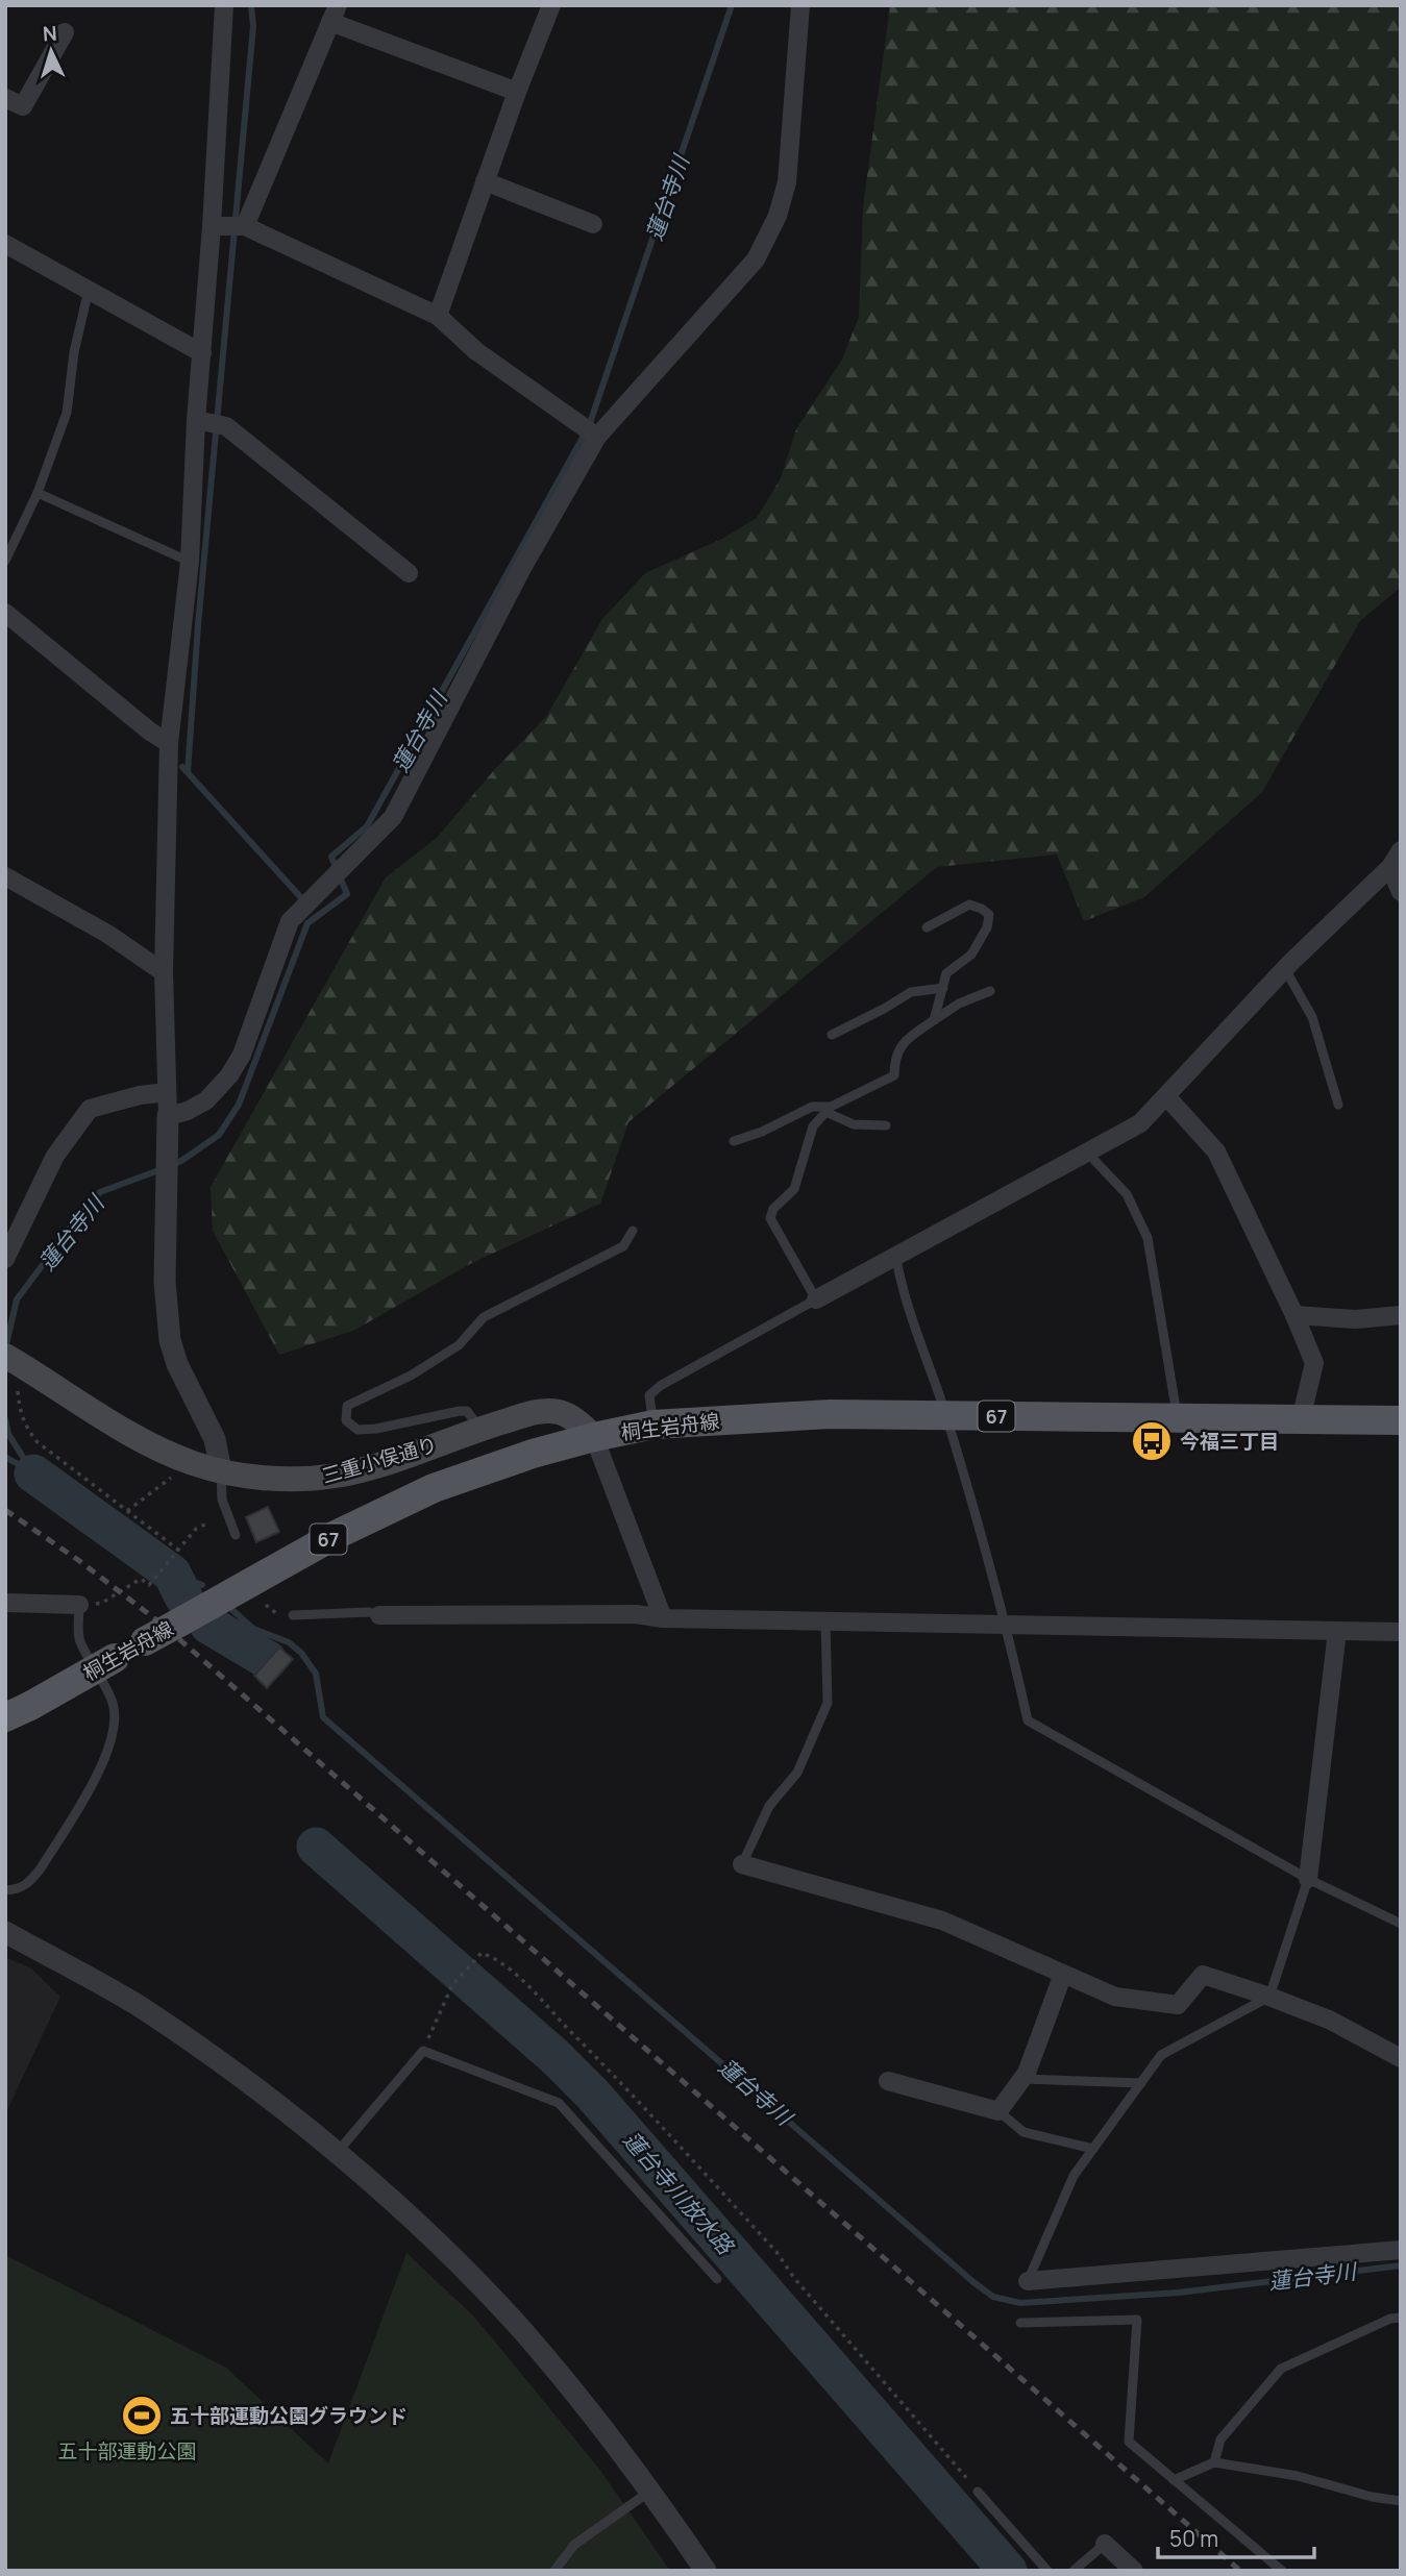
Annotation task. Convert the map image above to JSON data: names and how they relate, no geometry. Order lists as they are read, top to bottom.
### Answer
{
  "streets": {
    "main road": ["67", "桐生岩舟線", "三重小俣通り"]
  },
  "crossings": [
    ["桐生岩舟線", "三重小俣通り"]
  ],
  "water": ["蓮台寺川", "蓮台寺川放水路"],
  "parks": ["五十部運動公園"],
  "places": {
    "bus stop": ["今福三丁目"],
    "sports": ["五十部運動公園グラウンド"]
  },
  "scale_bar": "50 m",
  "north": "top"
}
